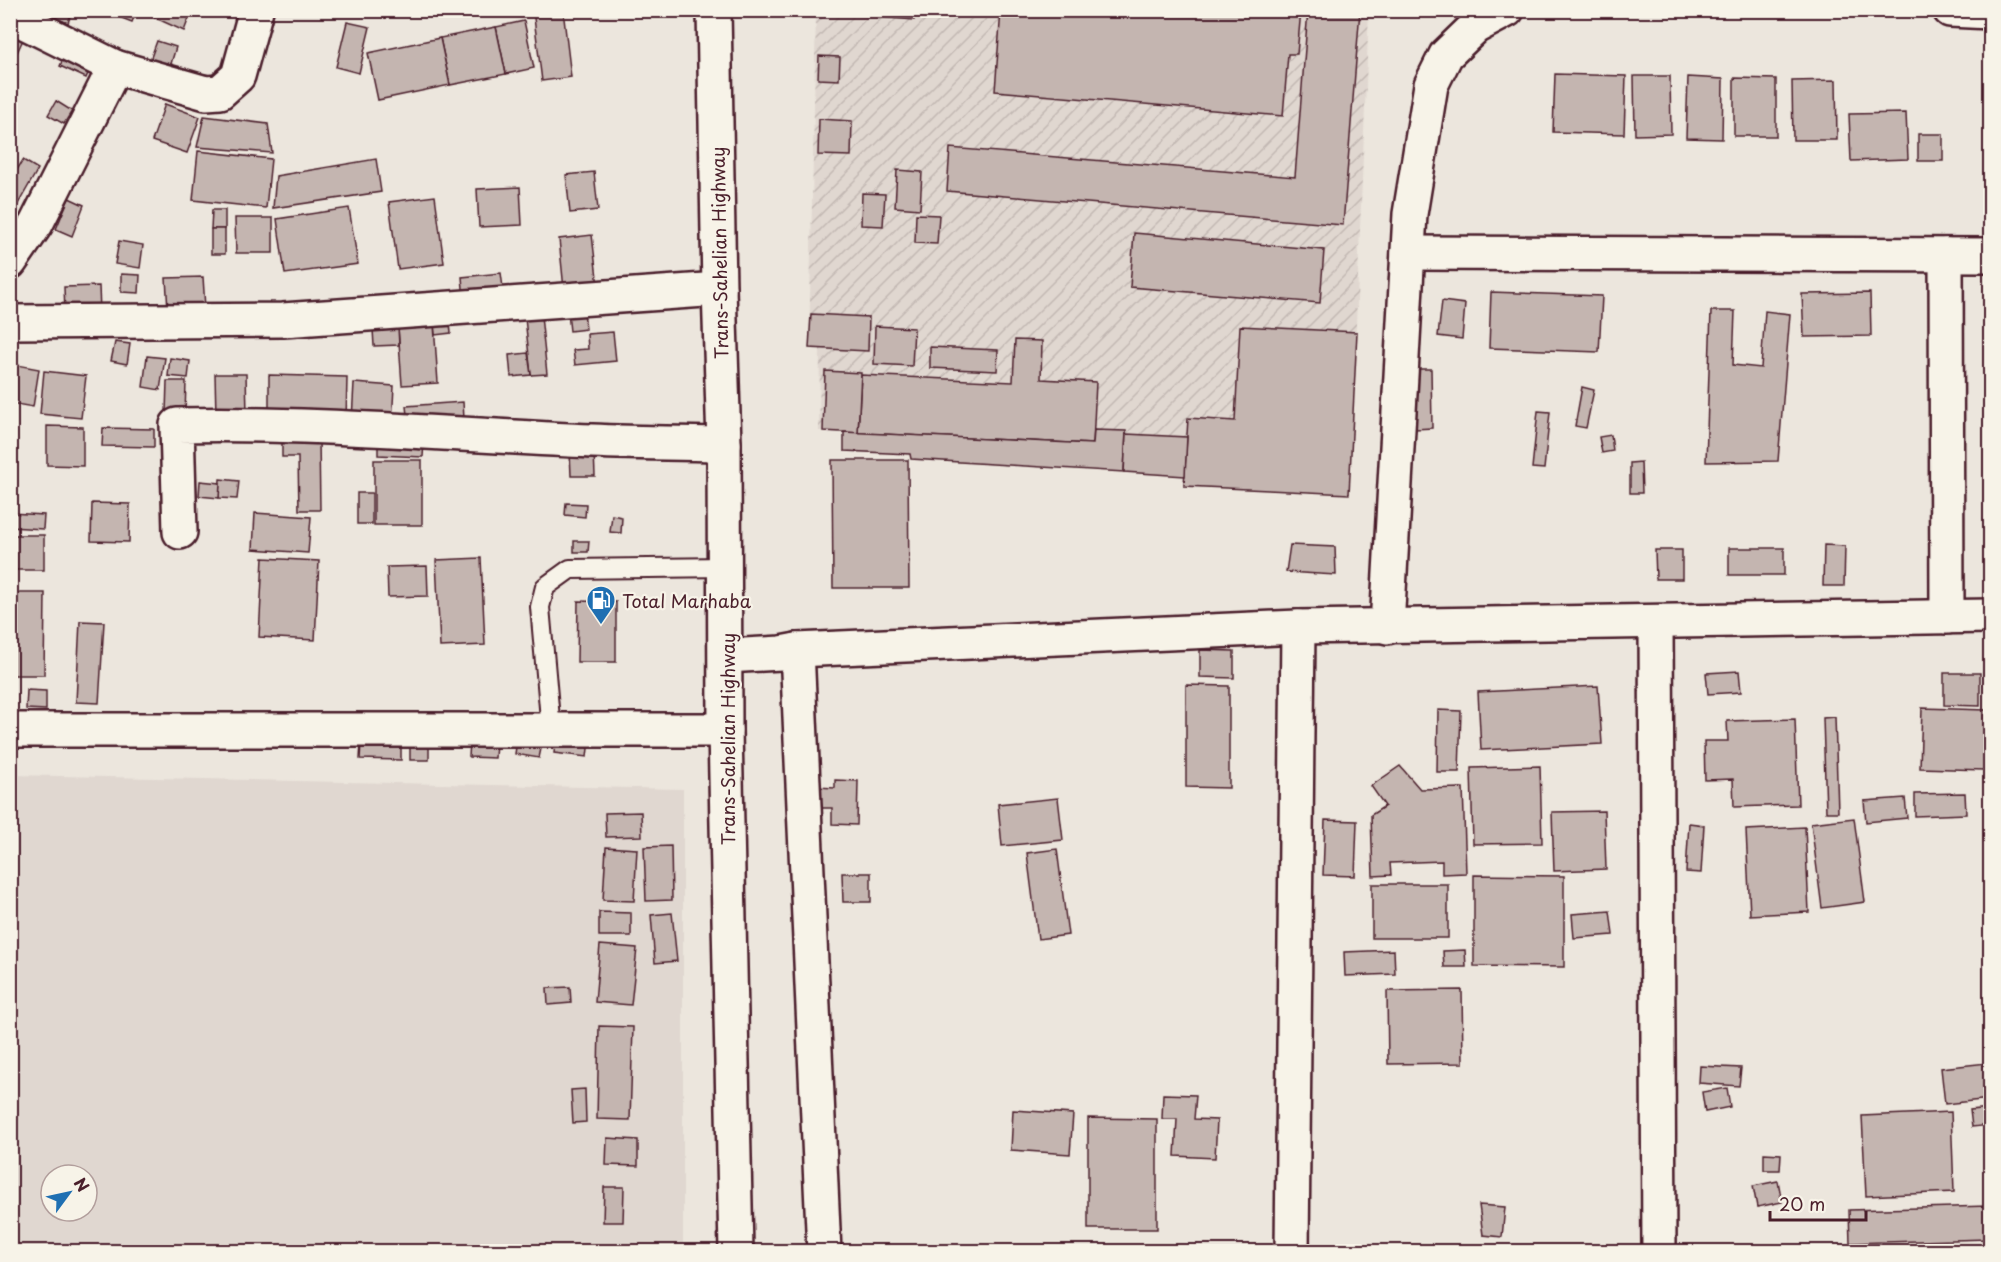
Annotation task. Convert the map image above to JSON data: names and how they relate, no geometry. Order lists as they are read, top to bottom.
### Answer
{
  "streets": {
    "main road": ["Trans-Sahelian Highway"]
  },
  "places": {
    "fuel station": ["Total Marhaba"]
  },
  "scale_bar": "20 m",
  "north": "top right"
}
